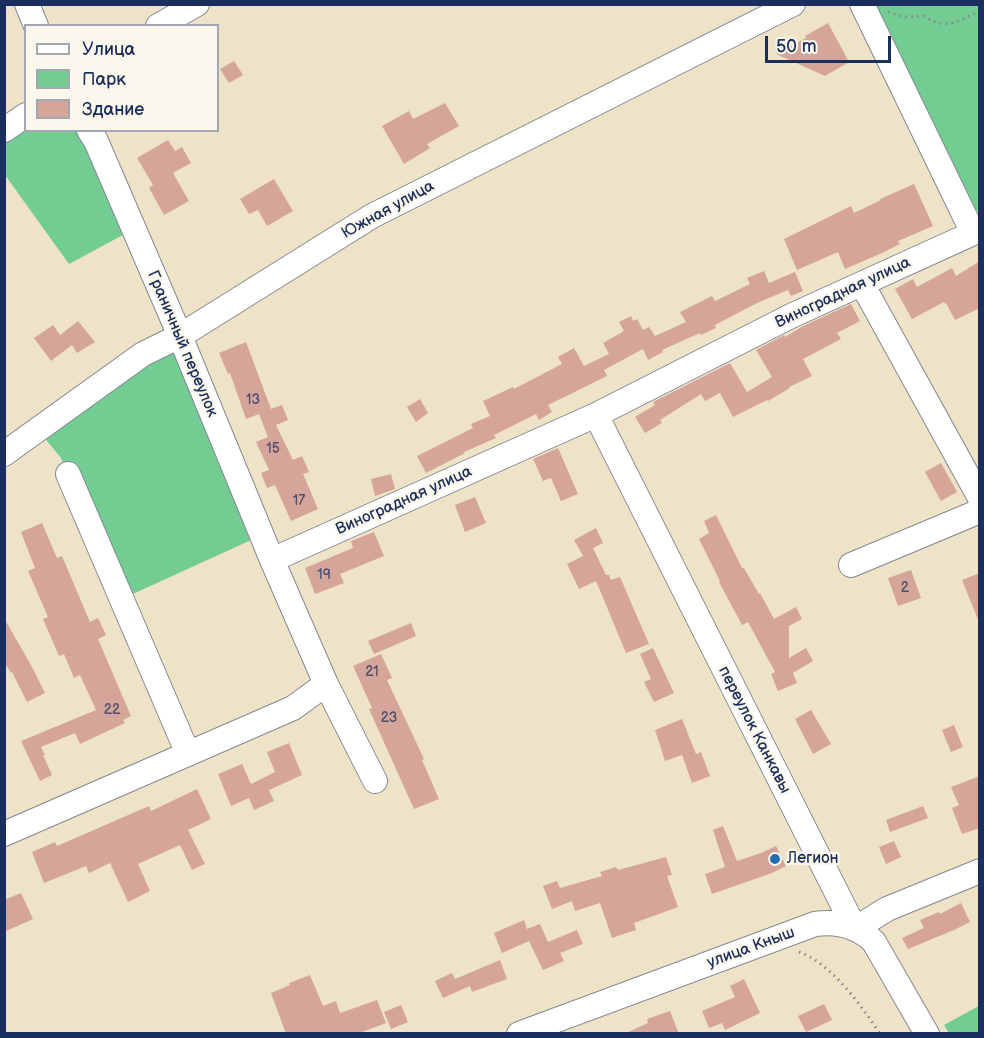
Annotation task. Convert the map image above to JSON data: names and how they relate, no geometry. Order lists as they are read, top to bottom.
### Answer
{
  "streets": {
    "street": [
      "Южная улица",
      "Виноградная улица",
      "Граничный переулок",
      "переулок Канкавы",
      "улица Кныш"
    ]
  },
  "crossings": [
    ["Южная улица", "Граничный переулок"],
    ["Виноградная улица", "Граничный переулок"],
    ["Виноградная улица", "переулок Канкавы"],
    ["переулок Канкавы", "улица Кныш"]
  ],
  "places": ["Легион"],
  "house_numbers": [
    "13",
    "15",
    "17",
    "19",
    "2",
    "21",
    "22",
    "23"
  ],
  "legend": ["Улица", "Парк", "Здание"],
  "scale_bar": "50 m"
}
